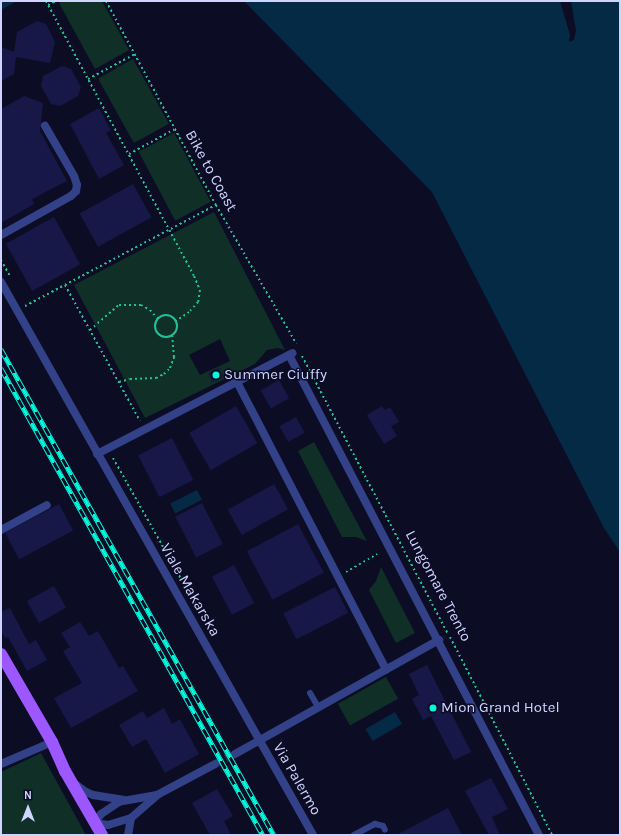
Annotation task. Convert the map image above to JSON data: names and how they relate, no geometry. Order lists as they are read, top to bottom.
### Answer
{
  "streets": {
    "street": ["Lungomare Trento", "Viale Makarska", "Via Palermo"],
    "path": ["Bike to Coast"]
  },
  "crossings": [
    ["Bike to Coast", "Lungomare Trento"],
    ["Viale Makarska", "Via Palermo"]
  ],
  "places": ["Summer Ciuffy", "Mion Grand Hotel"],
  "north": "top"
}
